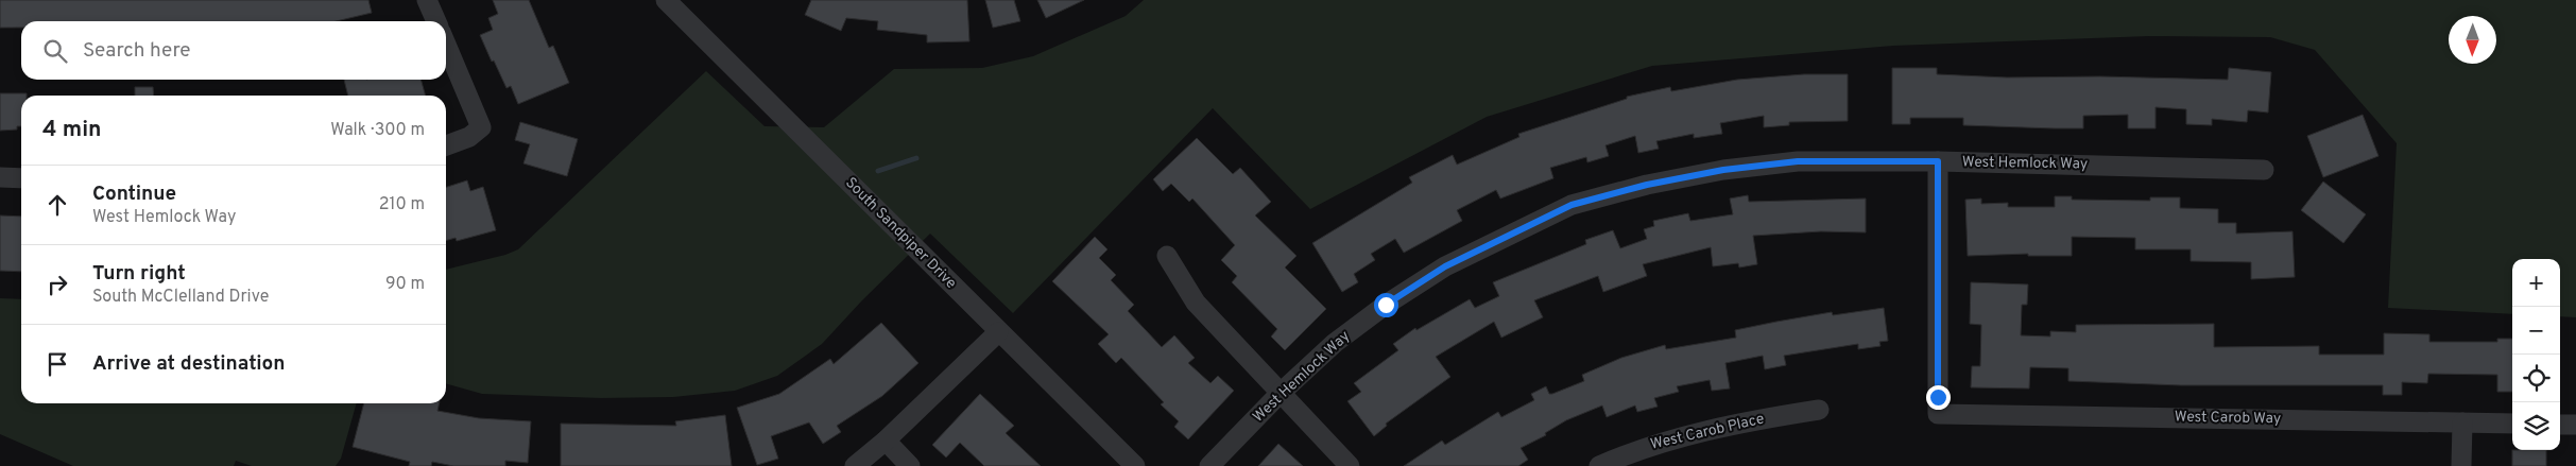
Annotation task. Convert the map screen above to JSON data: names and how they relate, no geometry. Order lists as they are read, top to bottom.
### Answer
{
  "streets": {
    "street": [
      "West Hemlock Way",
      "South Sandpiper Drive",
      "West Carob Way",
      "West Carob Place"
    ]
  },
  "crossings": [
    ["West Hemlock Way", "West Carob Way"]
  ],
  "north": "bottom",
  "page": {
    "search": "Search here",
    "heading": ["4 min", "Walk · 300 m"],
    "list": [
      ["Continue", "West Hemlock Way", "210 m"],
      ["Turn right", "South McClelland Drive", "90 m"],
      "Arrive at destination"
    ],
    "map_buttons": ["+", "−"]
  }
}
